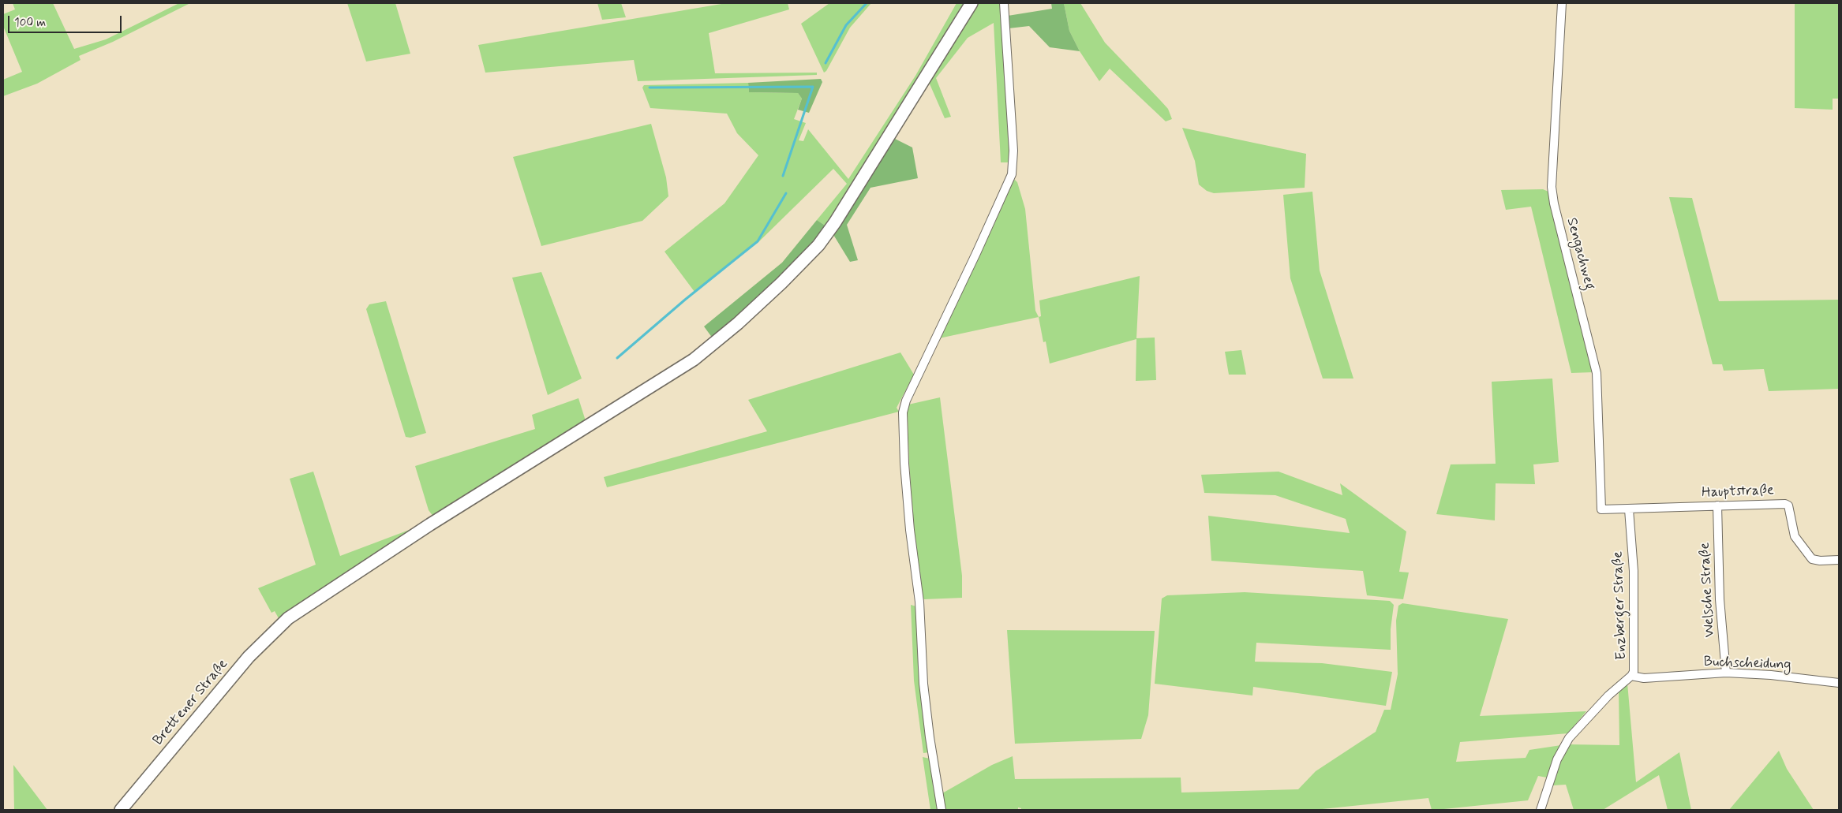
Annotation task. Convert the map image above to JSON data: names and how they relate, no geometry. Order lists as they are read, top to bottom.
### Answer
{
  "streets": {
    "main road": ["Brettener Straße"],
    "street": [
      "Sengachweg",
      "Hauptstraße",
      "Welsche Straße",
      "Enzberger Straße",
      "Buchscheidung"
    ]
  },
  "crossings": [
    ["Sengachweg", "Hauptstraße"],
    ["Hauptstraße", "Welsche Straße"],
    ["Hauptstraße", "Enzberger Straße"],
    ["Welsche Straße", "Buchscheidung"],
    ["Enzberger Straße", "Buchscheidung"]
  ],
  "scale_bar": "100 m"
}
